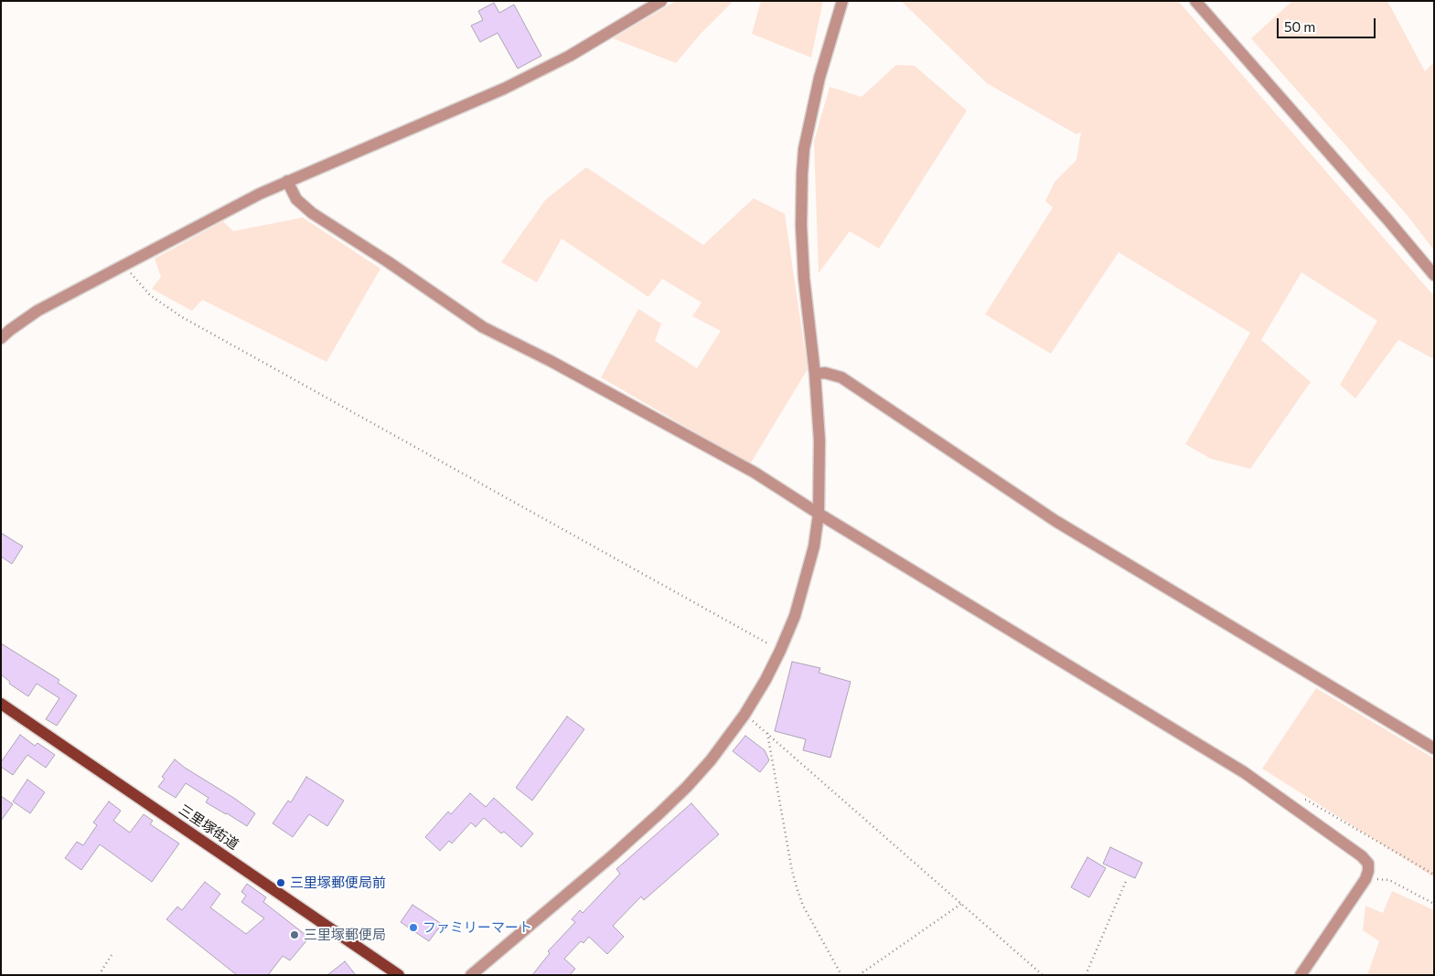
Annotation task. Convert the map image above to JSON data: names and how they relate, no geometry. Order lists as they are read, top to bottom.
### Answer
{
  "streets": {
    "main road": ["三里塚街道"]
  },
  "places": ["三里塚郵便局前", "ファミリーマート", "三里塚郵便局"],
  "scale_bar": "50 m"
}
